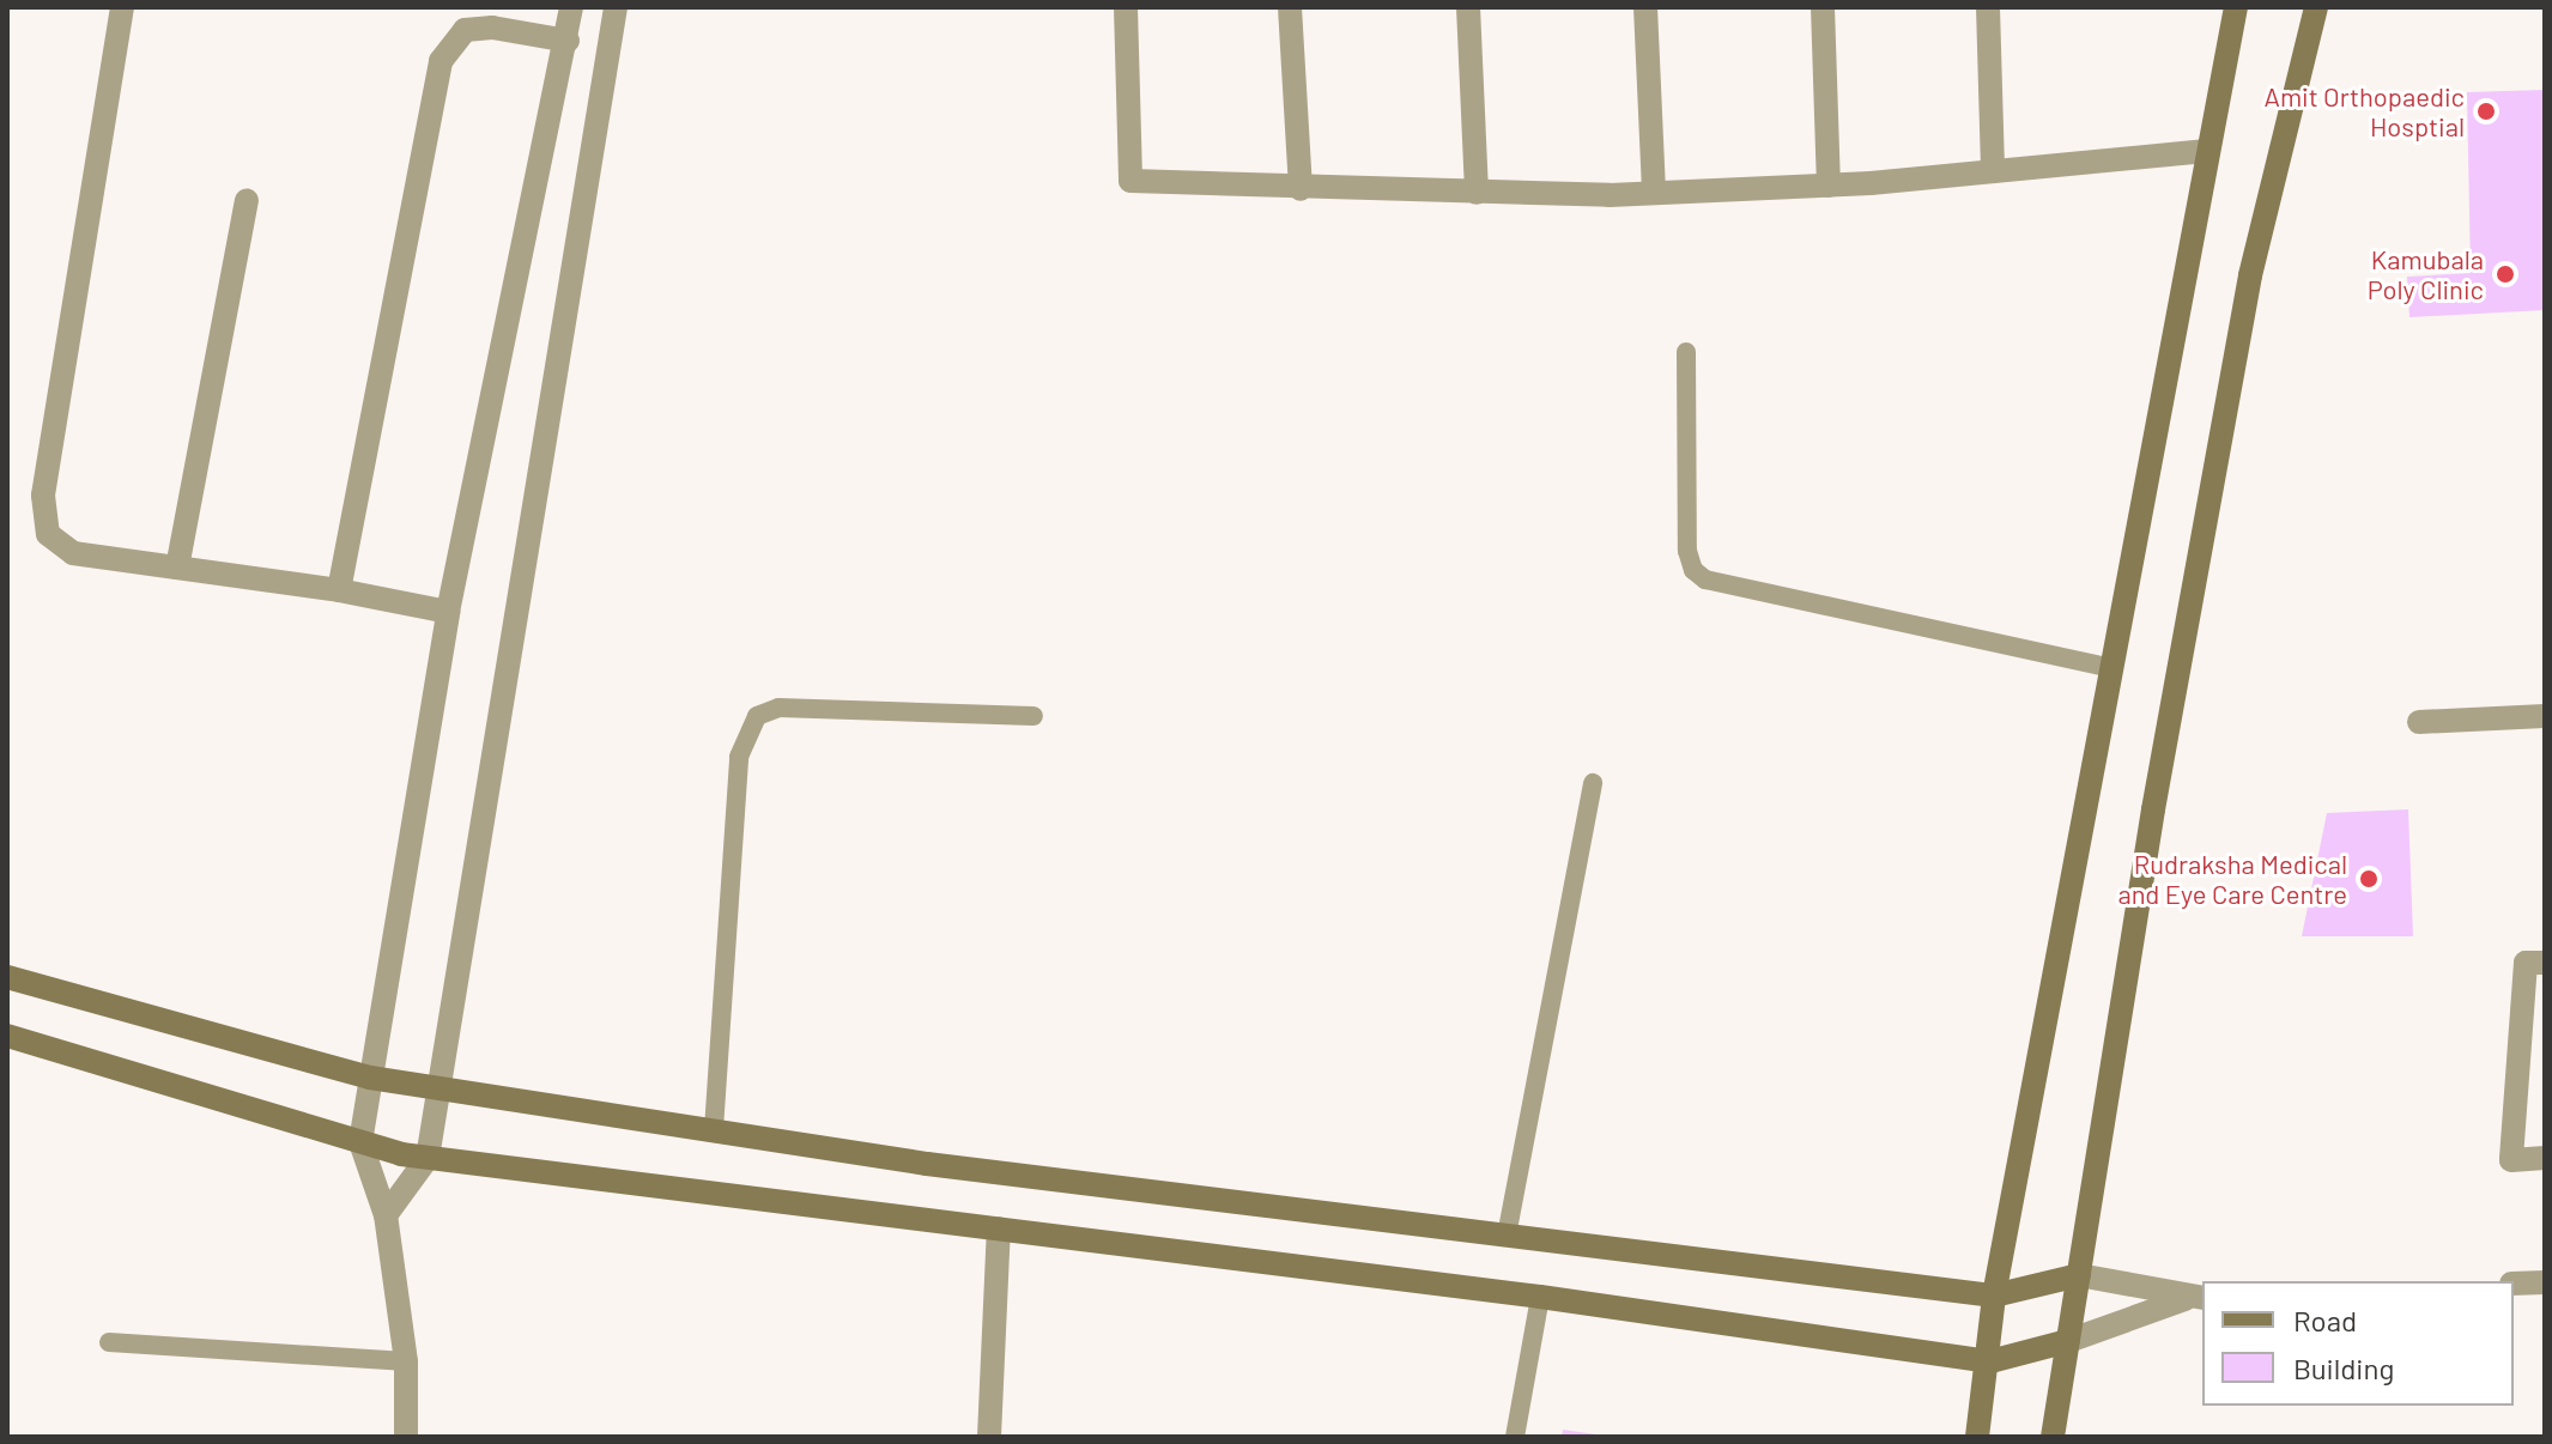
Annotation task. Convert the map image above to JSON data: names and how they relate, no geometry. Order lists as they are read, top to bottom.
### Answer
{
  "places": ["Amit Orthopaedic Hosptial", "Kamubala Poly Clinic", "Rudraksha Medical and Eye Care Centre"],
  "legend": ["Road", "Building"]
}
